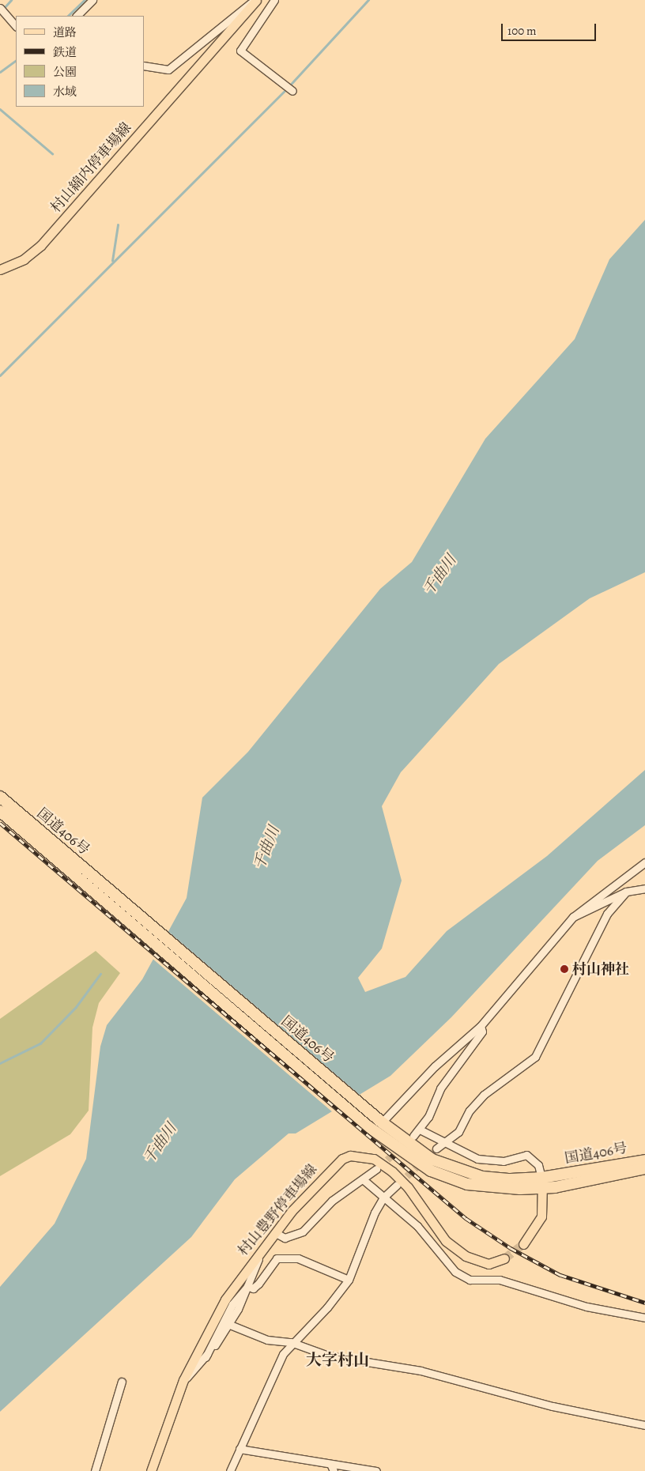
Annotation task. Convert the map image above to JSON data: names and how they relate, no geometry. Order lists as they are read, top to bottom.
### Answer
{
  "streets": {
    "highway": ["国道406号"],
    "main road": ["村山綿内停車場線", "村山豊野停車場線"]
  },
  "districts": ["大字村山"],
  "water": ["千曲川"],
  "places": ["村山神社"],
  "legend": [
    "道路",
    "鉄道",
    "公園",
    "水域"
  ],
  "scale_bar": "100 m"
}
